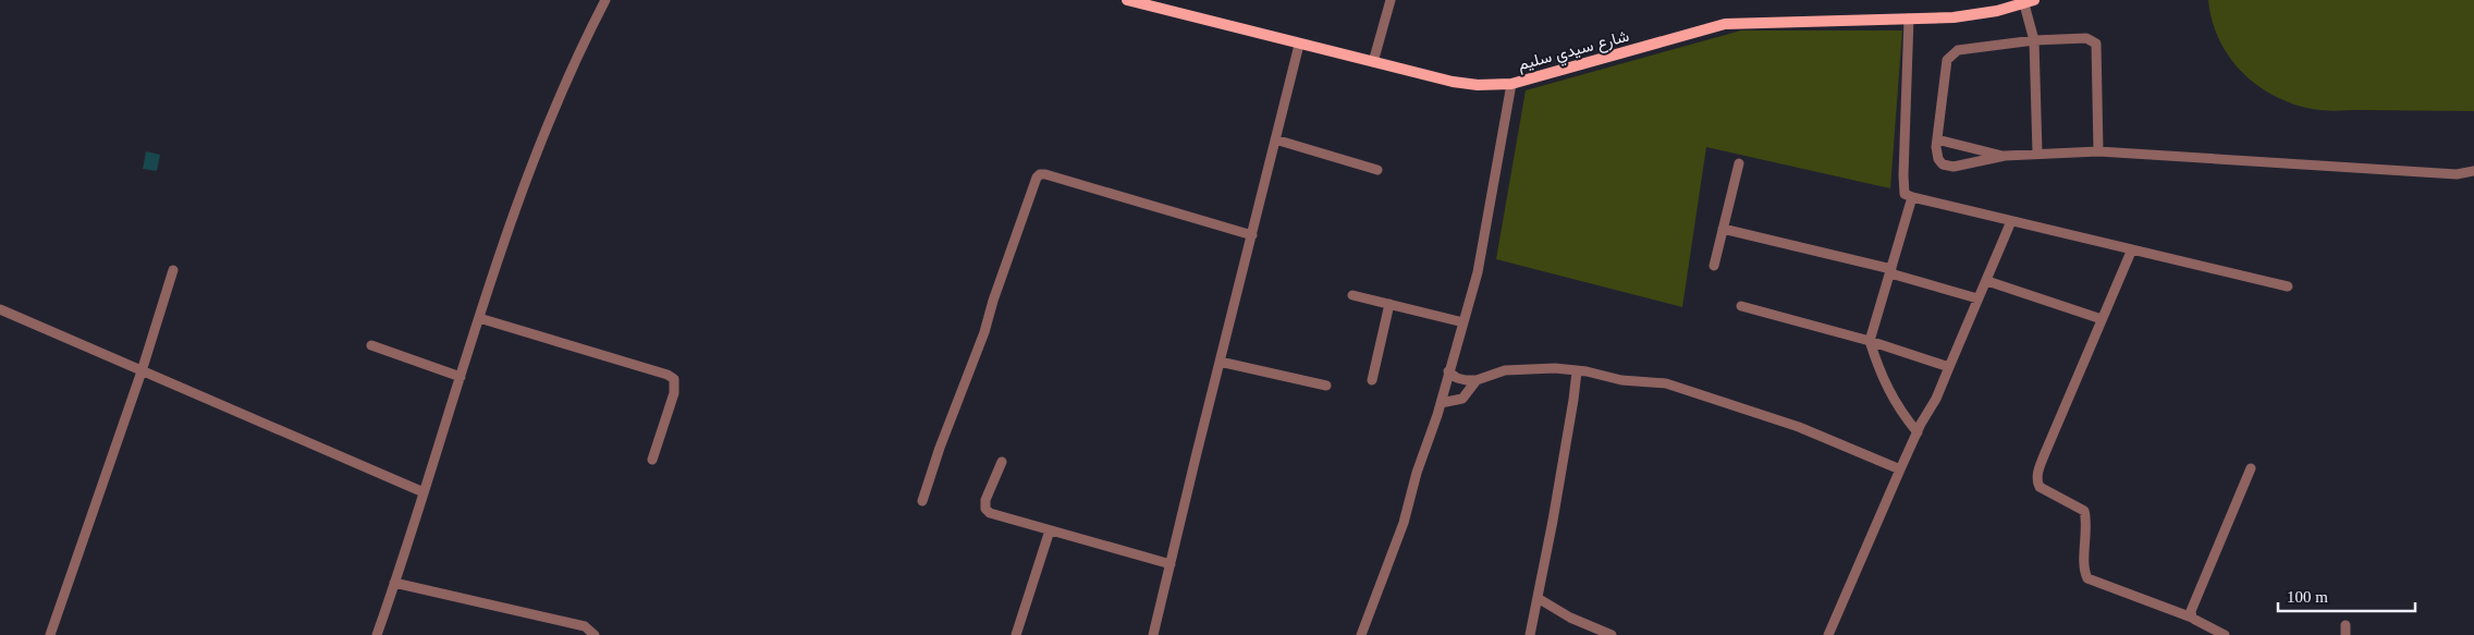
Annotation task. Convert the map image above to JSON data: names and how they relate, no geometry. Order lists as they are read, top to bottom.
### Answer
{
  "streets": {
    "main road": ["شارع سيدي سليم"]
  },
  "scale_bar": "100 m"
}
